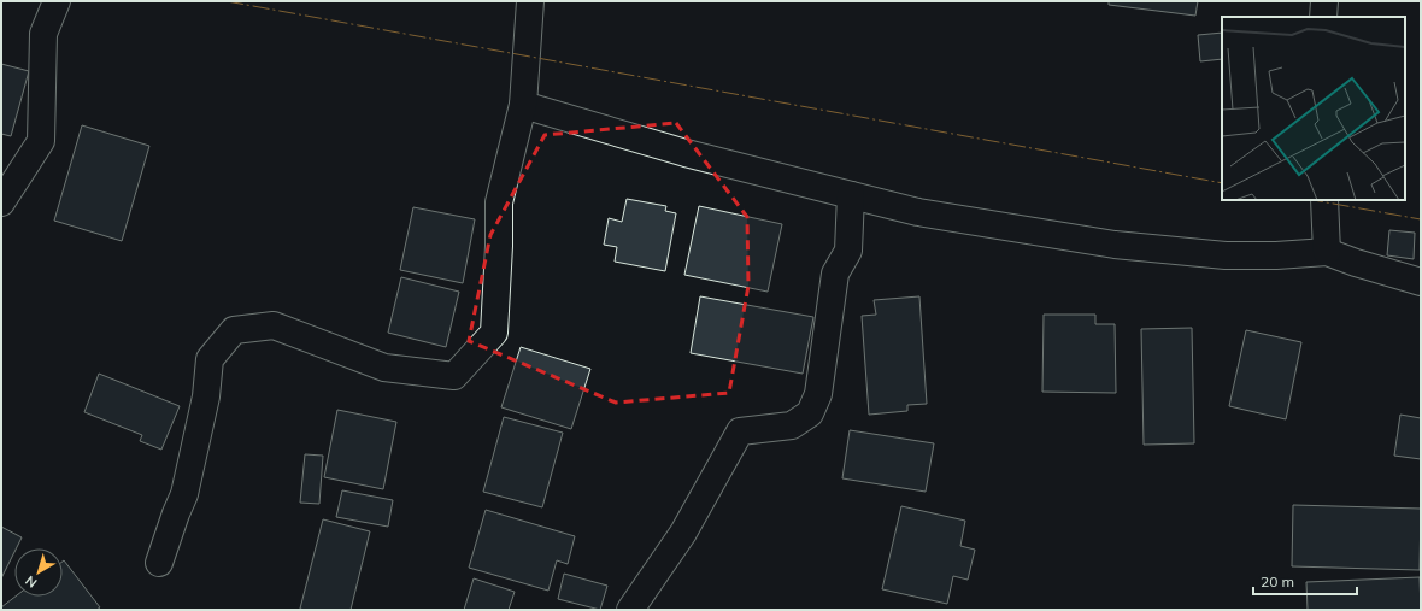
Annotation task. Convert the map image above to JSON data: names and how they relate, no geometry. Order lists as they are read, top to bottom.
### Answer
{
  "scale_bar": "20 m",
  "north": "bottom left"
}
